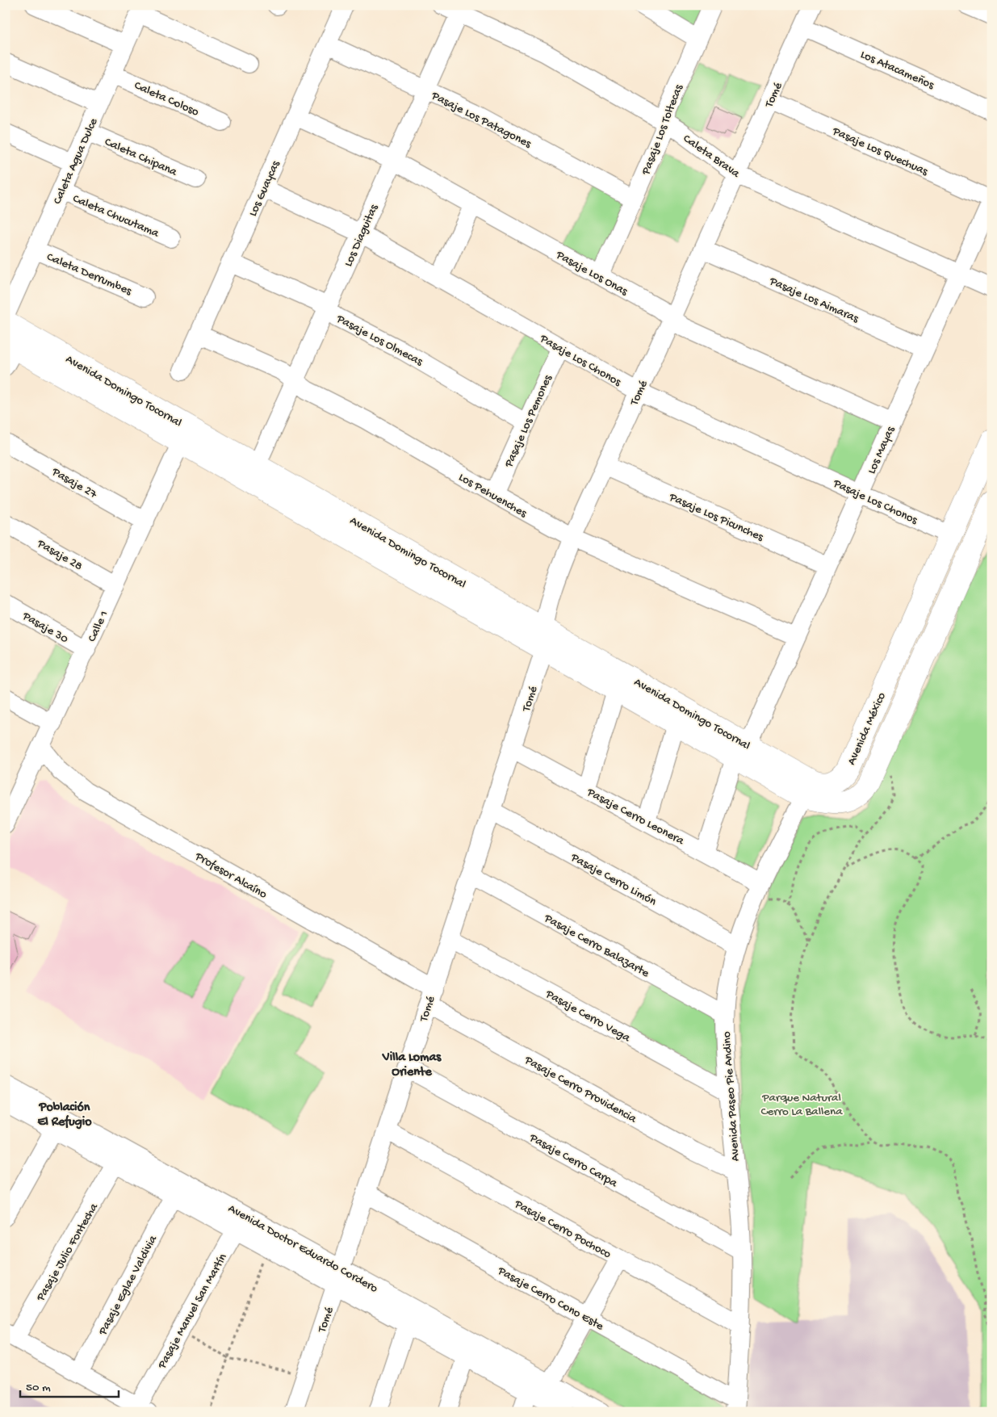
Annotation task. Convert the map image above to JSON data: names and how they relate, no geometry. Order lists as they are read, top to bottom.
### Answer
{
  "streets": {
    "main road": ["Avenida Domingo Tocornal", "Avenida México"],
    "street": [
      "Los Atacameños",
      "Tomé",
      "Caleta Coloso",
      "Pasaje Los Patagones",
      "Pasaje Los Toltecas",
      "Pasaje Los Quechuas",
      "Caleta Brava",
      "Caleta Chipana",
      "Caleta Agua Dulce",
      "Los Guaycas",
      "Caleta Chucutama",
      "Los Diaguitas",
      "Pasaje Los Onas",
      "Caleta Derrumbes",
      "Pasaje Los Aimaras",
      "Pasaje Los Olmecas",
      "Pasaje Los Chonos",
      "Pasaje Los Pemones",
      "Los Mayas",
      "Pasaje 27",
      "Los Pehuenches",
      "Pasaje Los Picunches",
      "Pasaje 28",
      "Calle 1",
      "Pasaje 30",
      "Pasaje Cerro Leonera",
      "Profesor Alcaíno",
      "Pasaje Cerro Limón",
      "Pasaje Cerro Balazarte",
      "Pasaje Cerro Vega",
      "Pasaje Cerro Providencia",
      "Avenida Paseo Pie Andino",
      "Pasaje Cerro Carpa",
      "Pasaje Cerro Pochoco",
      "Avenida Doctor Eduardo Cordero",
      "Pasaje Julio Fontecha",
      "Pasaje Eglae Valdivia",
      "Pasaje Cerro Cono Este",
      "Pasaje Manuel San Martín"
    ]
  },
  "crossings": [
    ["Los Atacameños", "Tomé"],
    ["Tomé", "Pasaje Los Quechuas"],
    ["Tomé", "Caleta Brava"],
    ["Tomé", "Pasaje Los Onas"],
    ["Tomé", "Pasaje Los Aimaras"],
    ["Tomé", "Pasaje Los Chonos"],
    ["Tomé", "Avenida Domingo Tocornal"],
    ["Tomé", "Los Pehuenches"],
    ["Tomé", "Pasaje Los Picunches"],
    ["Tomé", "Pasaje Cerro Leonera"],
    ["Tomé", "Profesor Alcaíno"],
    ["Tomé", "Pasaje Cerro Limón"],
    ["Tomé", "Pasaje Cerro Balazarte"],
    ["Tomé", "Pasaje Cerro Vega"],
    ["Tomé", "Pasaje Cerro Providencia"],
    ["Tomé", "Pasaje Cerro Carpa"],
    ["Tomé", "Pasaje Cerro Pochoco"],
    ["Tomé", "Avenida Doctor Eduardo Cordero"],
    ["Tomé", "Pasaje Cerro Cono Este"],
    ["Caleta Coloso", "Caleta Agua Dulce"],
    ["Pasaje Los Patagones", "Pasaje Los Toltecas"],
    ["Pasaje Los Patagones", "Los Guaycas"],
    ["Pasaje Los Patagones", "Los Diaguitas"],
    ["Pasaje Los Toltecas", "Caleta Brava"],
    ["Pasaje Los Toltecas", "Pasaje Los Onas"],
    ["Pasaje Los Quechuas", "Los Mayas"],
    ["Caleta Brava", "Los Diaguitas"],
    ["Caleta Brava", "Los Mayas"],
    ["Caleta Chipana", "Caleta Agua Dulce"],
    ["Caleta Agua Dulce", "Caleta Chucutama"],
    ["Caleta Agua Dulce", "Caleta Derrumbes"],
    ["Los Guaycas", "Pasaje Los Onas"],
    ["Los Guaycas", "Pasaje Los Olmecas"],
    ["Los Guaycas", "Pasaje Los Chonos"],
    ["Los Guaycas", "Los Pehuenches"],
    ["Los Diaguitas", "Pasaje Los Onas"],
    ["Los Diaguitas", "Pasaje Los Olmecas"],
    ["Los Diaguitas", "Pasaje Los Chonos"],
    ["Los Diaguitas", "Avenida Domingo Tocornal"],
    ["Los Diaguitas", "Los Pehuenches"],
    ["Pasaje Los Onas", "Los Mayas"],
    ["Pasaje Los Aimaras", "Los Mayas"],
    ["Pasaje Los Olmecas", "Pasaje Los Pemones"],
    ["Pasaje Los Chonos", "Pasaje Los Pemones"],
    ["Pasaje Los Chonos", "Los Mayas"],
    ["Pasaje Los Chonos", "Avenida México"],
    ["Avenida Domingo Tocornal", "Los Mayas"],
    ["Avenida Domingo Tocornal", "Calle 1"],
    ["Avenida Domingo Tocornal", "Avenida México"],
    ["Avenida Domingo Tocornal", "Avenida Paseo Pie Andino"],
    ["Pasaje Los Pemones", "Los Pehuenches"],
    ["Los Mayas", "Los Pehuenches"],
    ["Los Mayas", "Pasaje Los Picunches"],
    ["Los Mayas", "Pasaje Cerro Leonera"],
    ["Pasaje 27", "Calle 1"],
    ["Pasaje 28", "Calle 1"],
    ["Calle 1", "Pasaje 30"],
    ["Calle 1", "Profesor Alcaíno"],
    ["Avenida México", "Avenida Paseo Pie Andino"],
    ["Pasaje Cerro Leonera", "Avenida Paseo Pie Andino"],
    ["Profesor Alcaíno", "Pasaje Cerro Providencia"],
    ["Pasaje Cerro Limón", "Avenida Paseo Pie Andino"],
    ["Pasaje Cerro Balazarte", "Avenida Paseo Pie Andino"],
    ["Pasaje Cerro Vega", "Avenida Paseo Pie Andino"],
    ["Pasaje Cerro Providencia", "Avenida Paseo Pie Andino"],
    ["Avenida Paseo Pie Andino", "Pasaje Cerro Carpa"],
    ["Avenida Paseo Pie Andino", "Pasaje Cerro Pochoco"],
    ["Avenida Paseo Pie Andino", "Pasaje Cerro Cono Este"],
    ["Avenida Doctor Eduardo Cordero", "Pasaje Julio Fontecha"],
    ["Avenida Doctor Eduardo Cordero", "Pasaje Eglae Valdivia"],
    ["Avenida Doctor Eduardo Cordero", "Pasaje Manuel San Martín"]
  ],
  "districts": ["Villa Lomas Oriente", "Población El Refugio"],
  "parks": ["Parque Natural Cerro La Ballena"],
  "scale_bar": "50 m"
}
